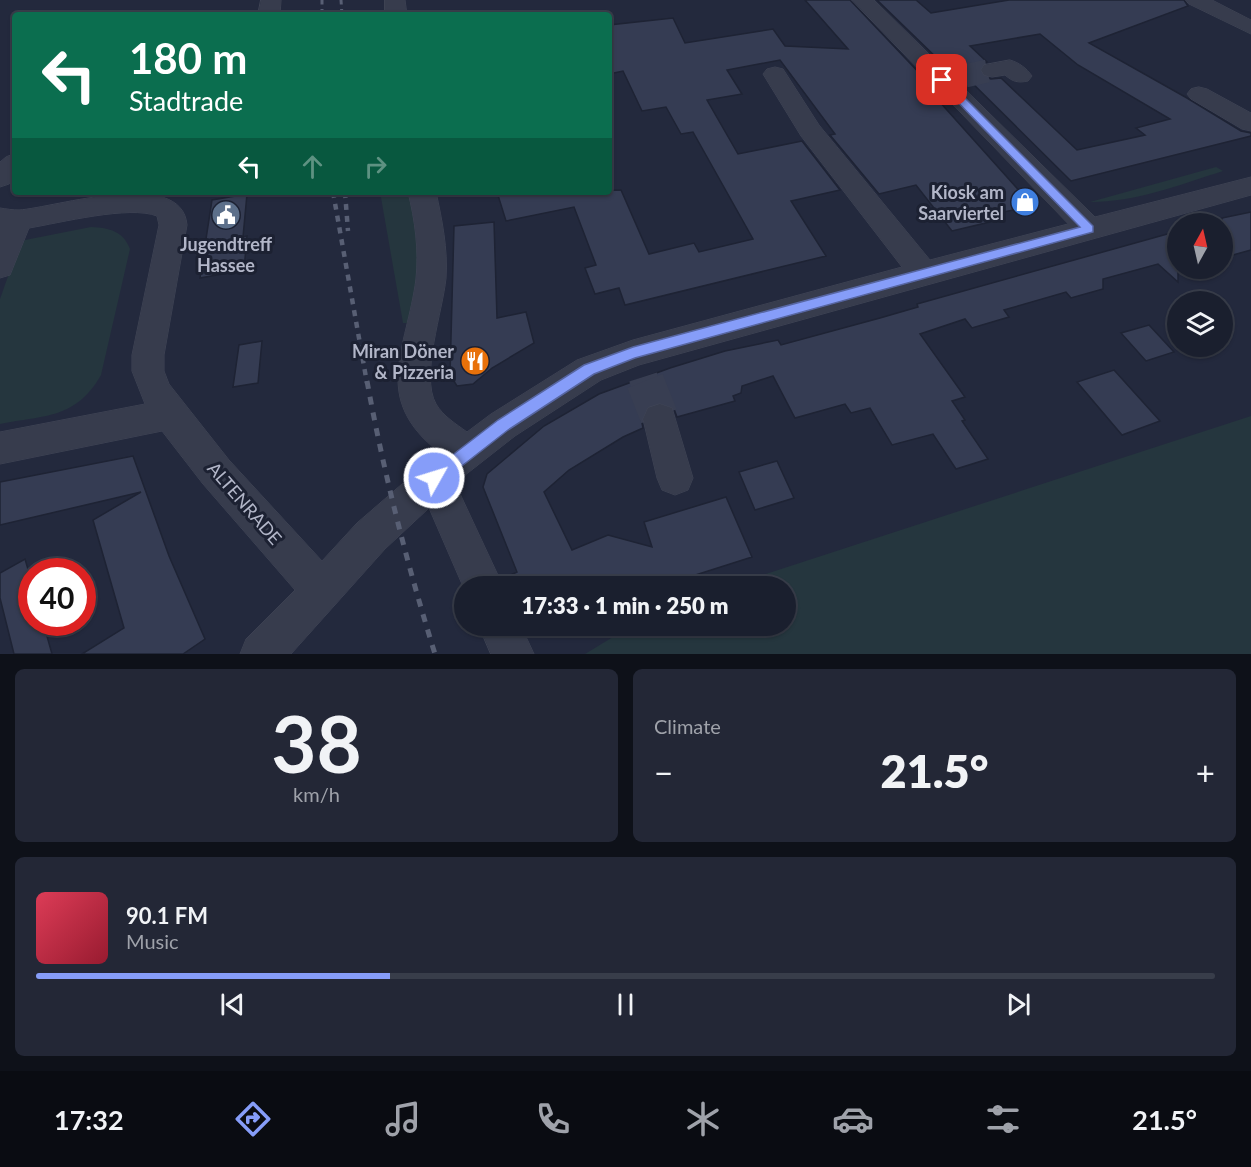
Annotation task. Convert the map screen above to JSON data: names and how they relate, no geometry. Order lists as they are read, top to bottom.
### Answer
{
  "streets": {
    "street": ["ALTENRADE"]
  },
  "places": {
    "shop": ["Kiosk am Saarviertel"],
    "public building": ["Jugendtreff Hassee"],
    "restaurant": ["Miran Döner & Pizzeria"]
  },
  "north": "top",
  "page": {
    "turn": ["180 m", "Stadtrade"],
    "limit": "40",
    "trip": "17:33 · 1 min · 250 m",
    "tile": [
      ["38", "km/h"],
      "Climate"
    ],
    "heat": ["−", "21.5°", "+"],
    "song": ["90.1 FM", "Music"],
    "tabs": ["17:32", "21.5°"]
  }
}
